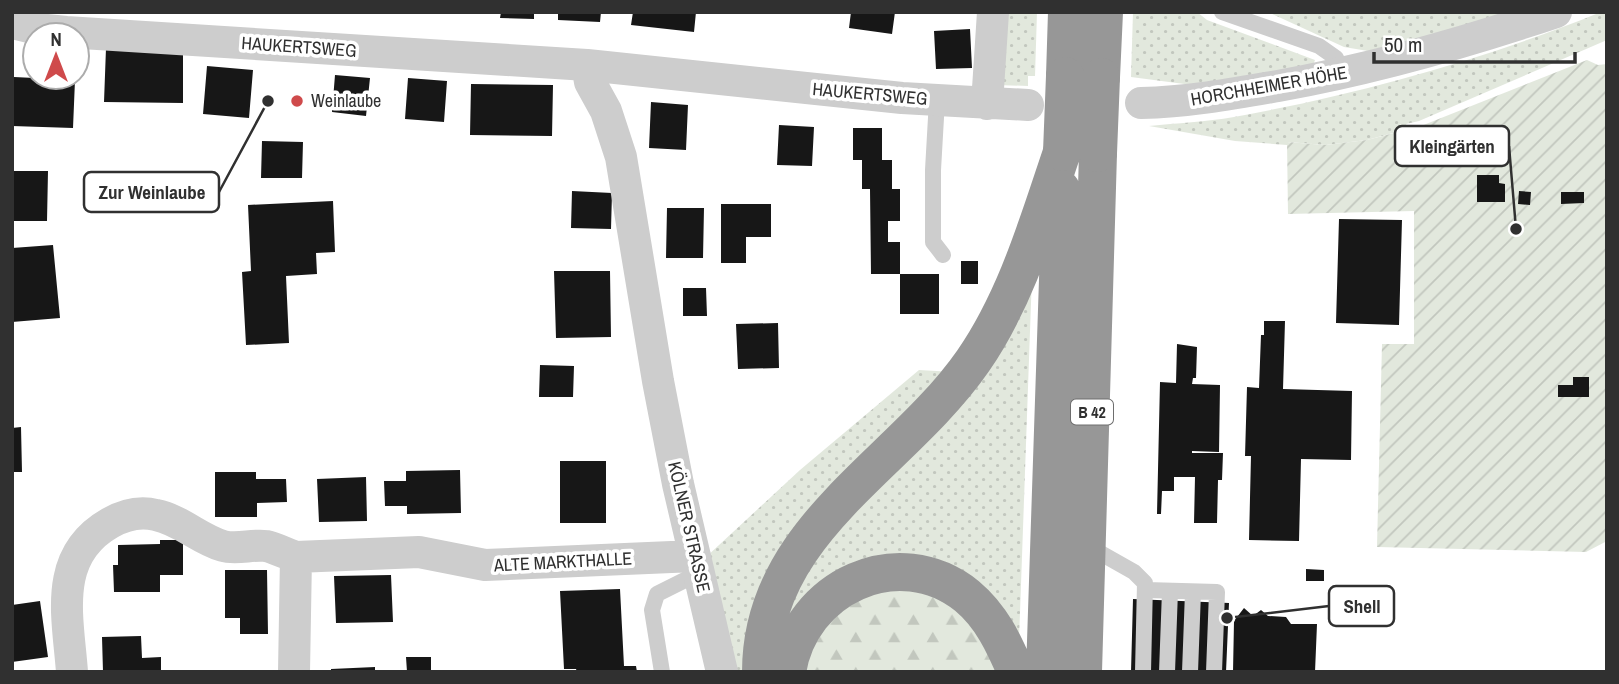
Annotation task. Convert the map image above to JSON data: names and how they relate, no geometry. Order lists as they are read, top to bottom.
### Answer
{
  "streets": {
    "highway": ["B 42"],
    "street": [
      "HAUKERTSWEG",
      "HORCHHEIMER HÖHE",
      "KÖLNER STRASSE",
      "ALTE MARKTHALLE"
    ]
  },
  "crossings": [
    ["HAUKERTSWEG", "KÖLNER STRASSE"],
    ["KÖLNER STRASSE", "ALTE MARKTHALLE"]
  ],
  "places": [
    "Zur Weinlaube",
    "Weinlaube",
    "Kleingärten",
    "Shell"
  ],
  "scale_bar": "50 m",
  "north": "top"
}
